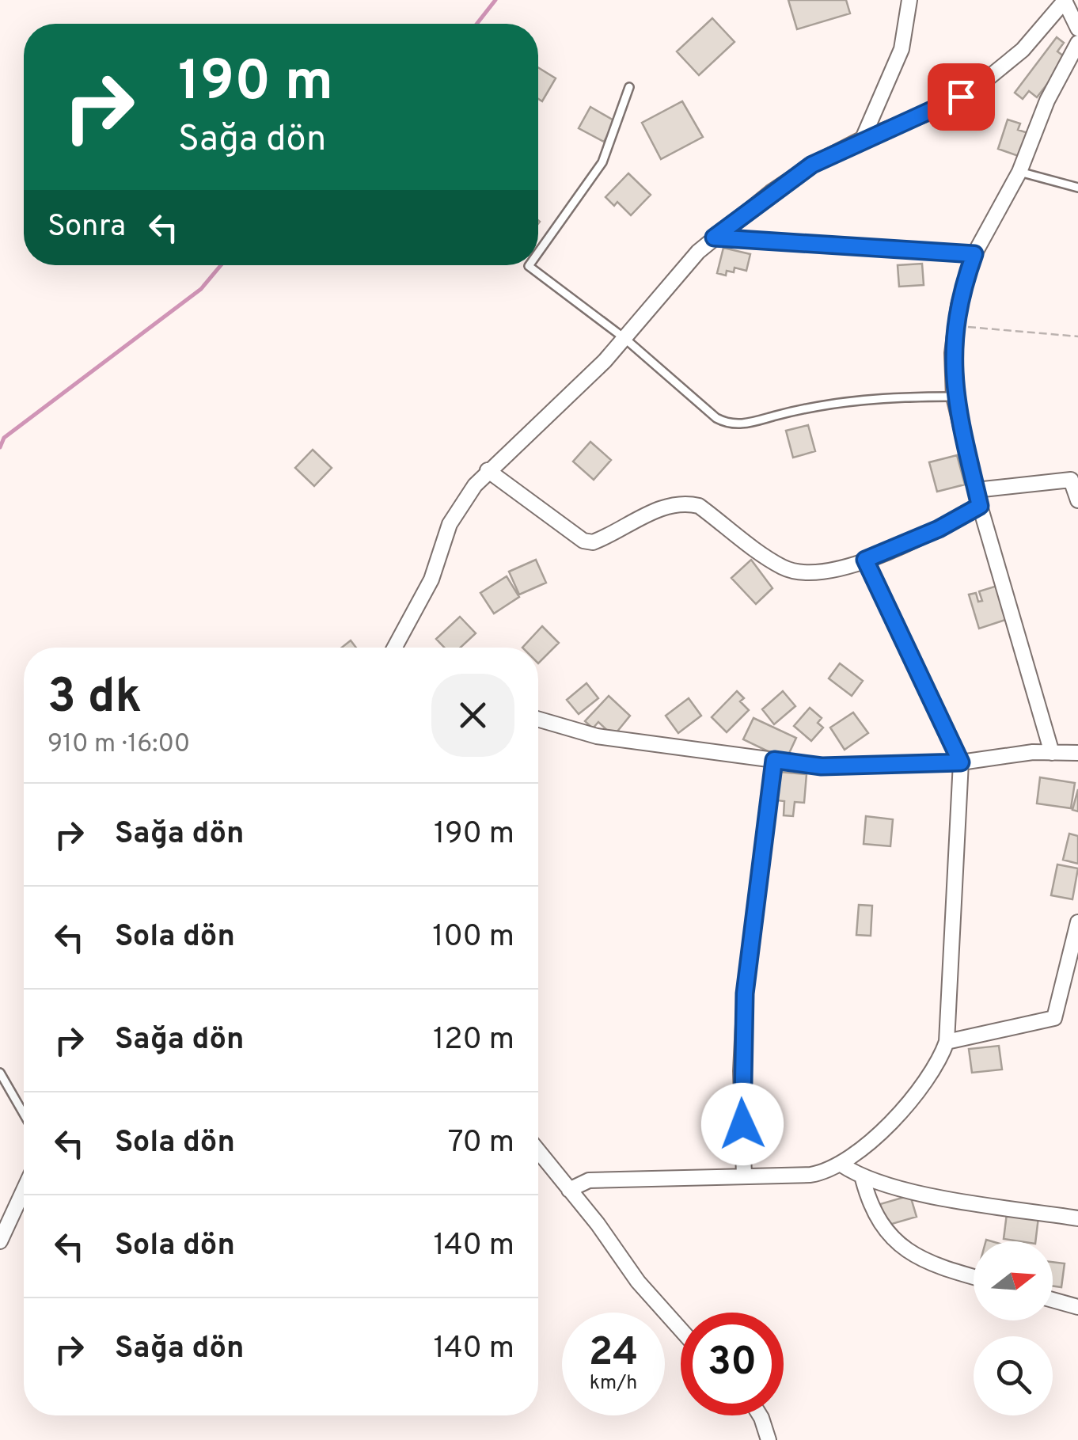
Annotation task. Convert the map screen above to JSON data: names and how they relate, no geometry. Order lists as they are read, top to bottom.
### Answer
{
  "north": "right",
  "page": {
    "turn": ["190 m", "Sağa dön"],
    "then": "Sonra",
    "heading": ["3 dk", "910 m · 16:00"],
    "list": [
      {
        "name": "Sağa dön",
        "value": "190 m"
      },
      {
        "name": "Sola dön",
        "value": "100 m"
      },
      {
        "name": "Sağa dön",
        "value": "120 m"
      },
      {
        "name": "Sola dön",
        "value": "70 m"
      },
      {
        "name": "Sola dön",
        "value": "140 m"
      },
      {
        "name": "Sağa dön",
        "value": "140 m"
      }
    ],
    "speed": "24 km/h",
    "limit": "30"
  }
}
